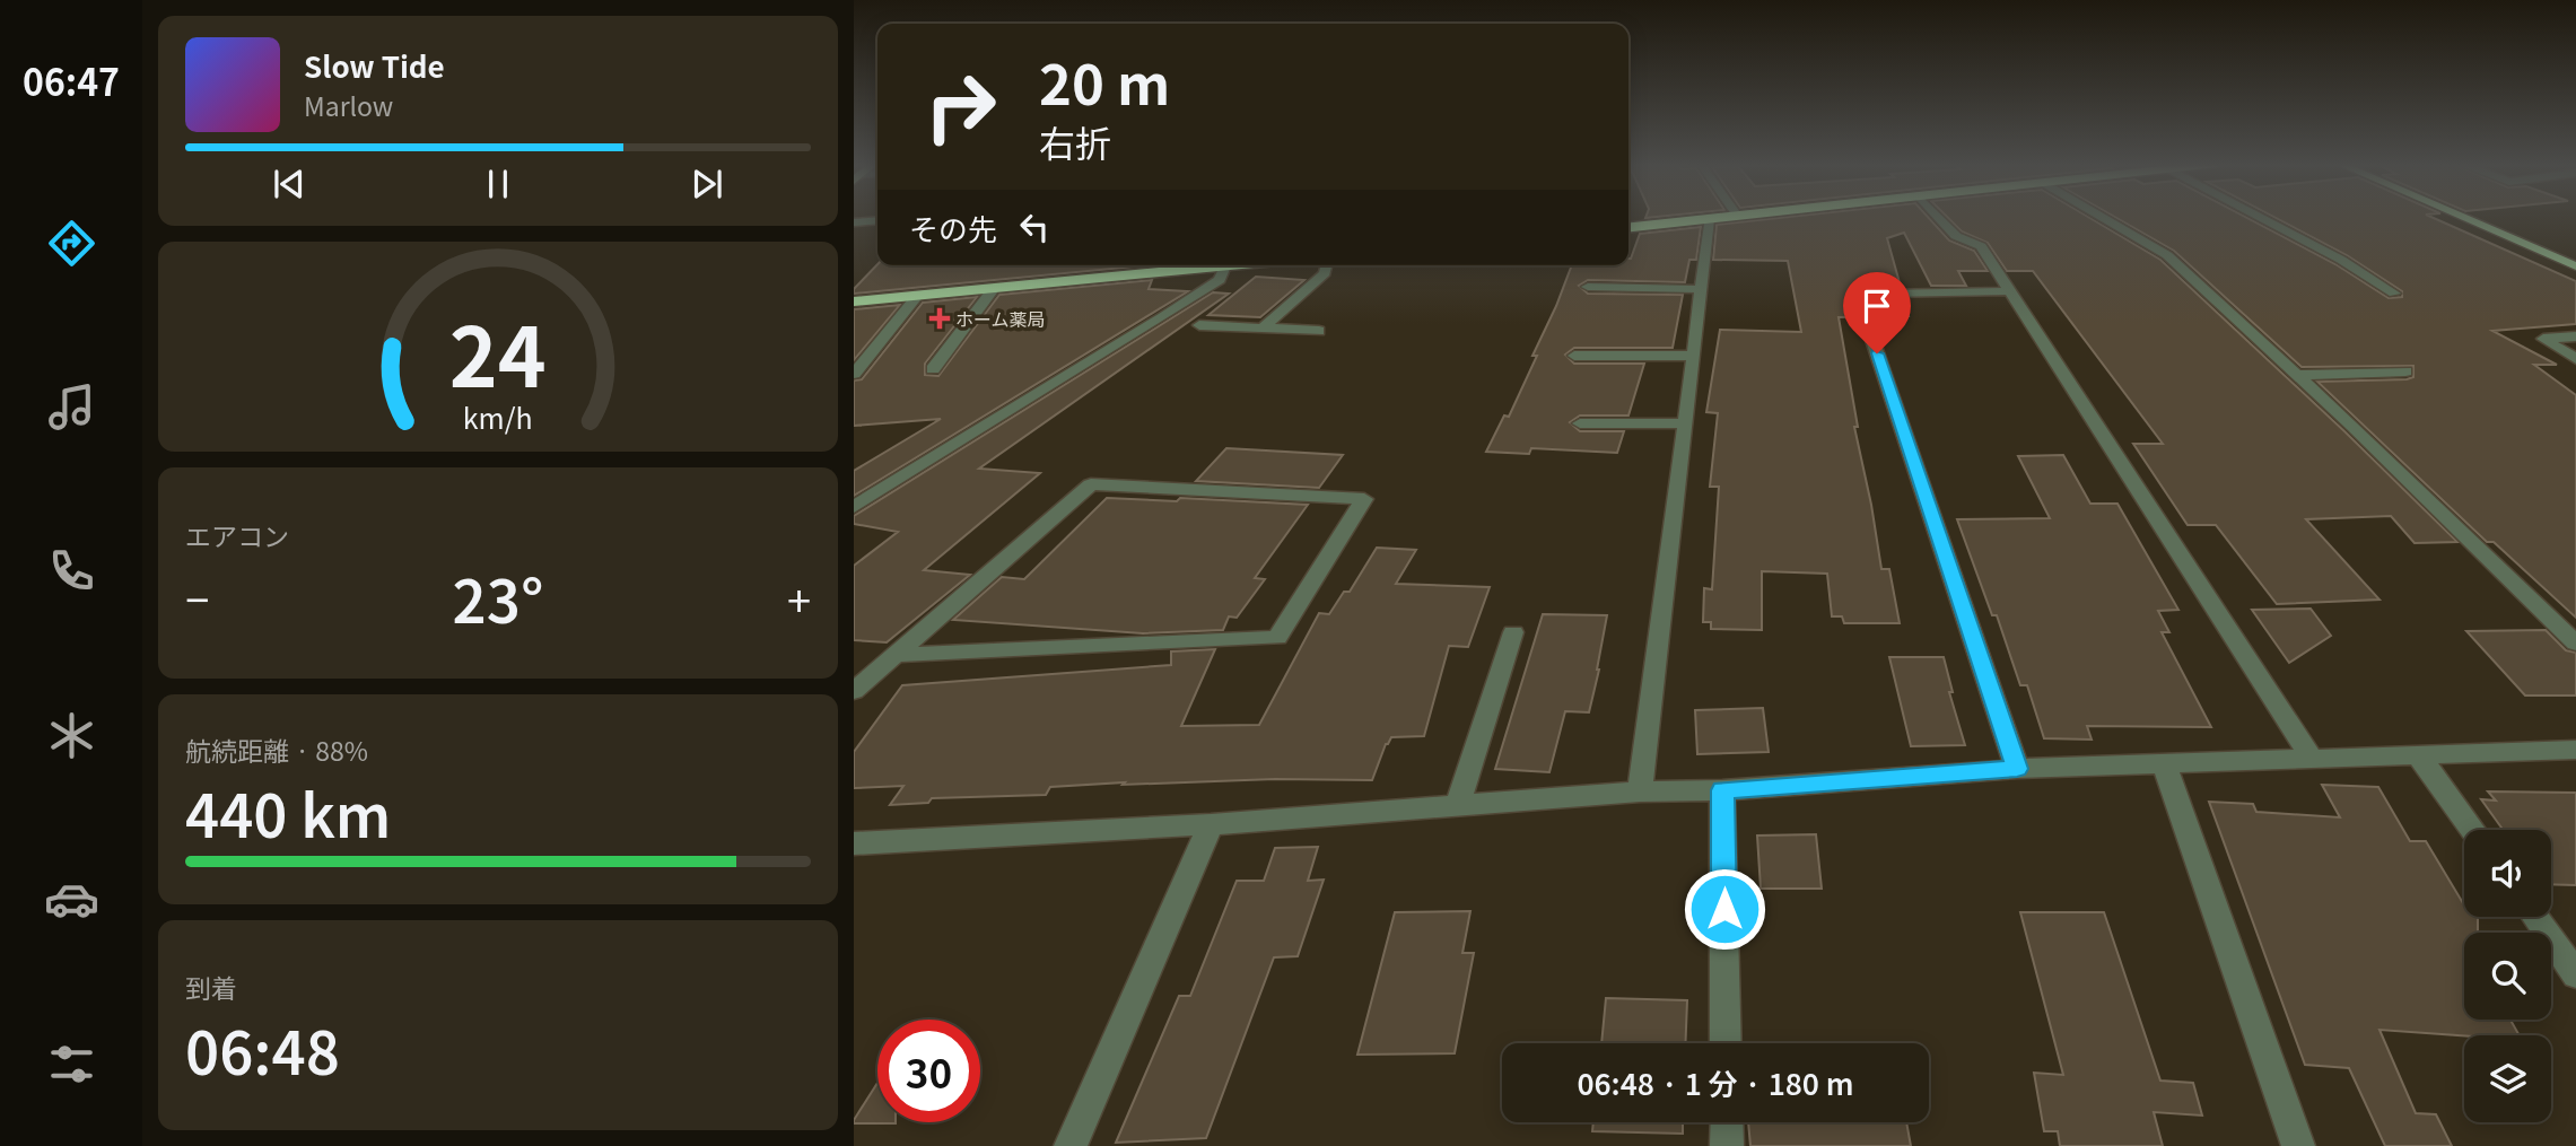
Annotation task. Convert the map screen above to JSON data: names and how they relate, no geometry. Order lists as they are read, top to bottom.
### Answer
{
  "places": {
    "health": ["ホーム薬局"]
  },
  "page": {
    "tabs": "06:47",
    "turn": ["20 m", "右折"],
    "song": ["Slow Tide", "Marlow"],
    "then": "その先",
    "tile": [
      "エアコン",
      ["航続距離 · 88%", "440 km"],
      ["到着", "06:48"]
    ],
    "heat": ["−", "23°", "+"],
    "limit": "30",
    "trip": "06:48 · 1 分 · 180 m",
    "gauge": ["24", "km/h"]
  }
}
